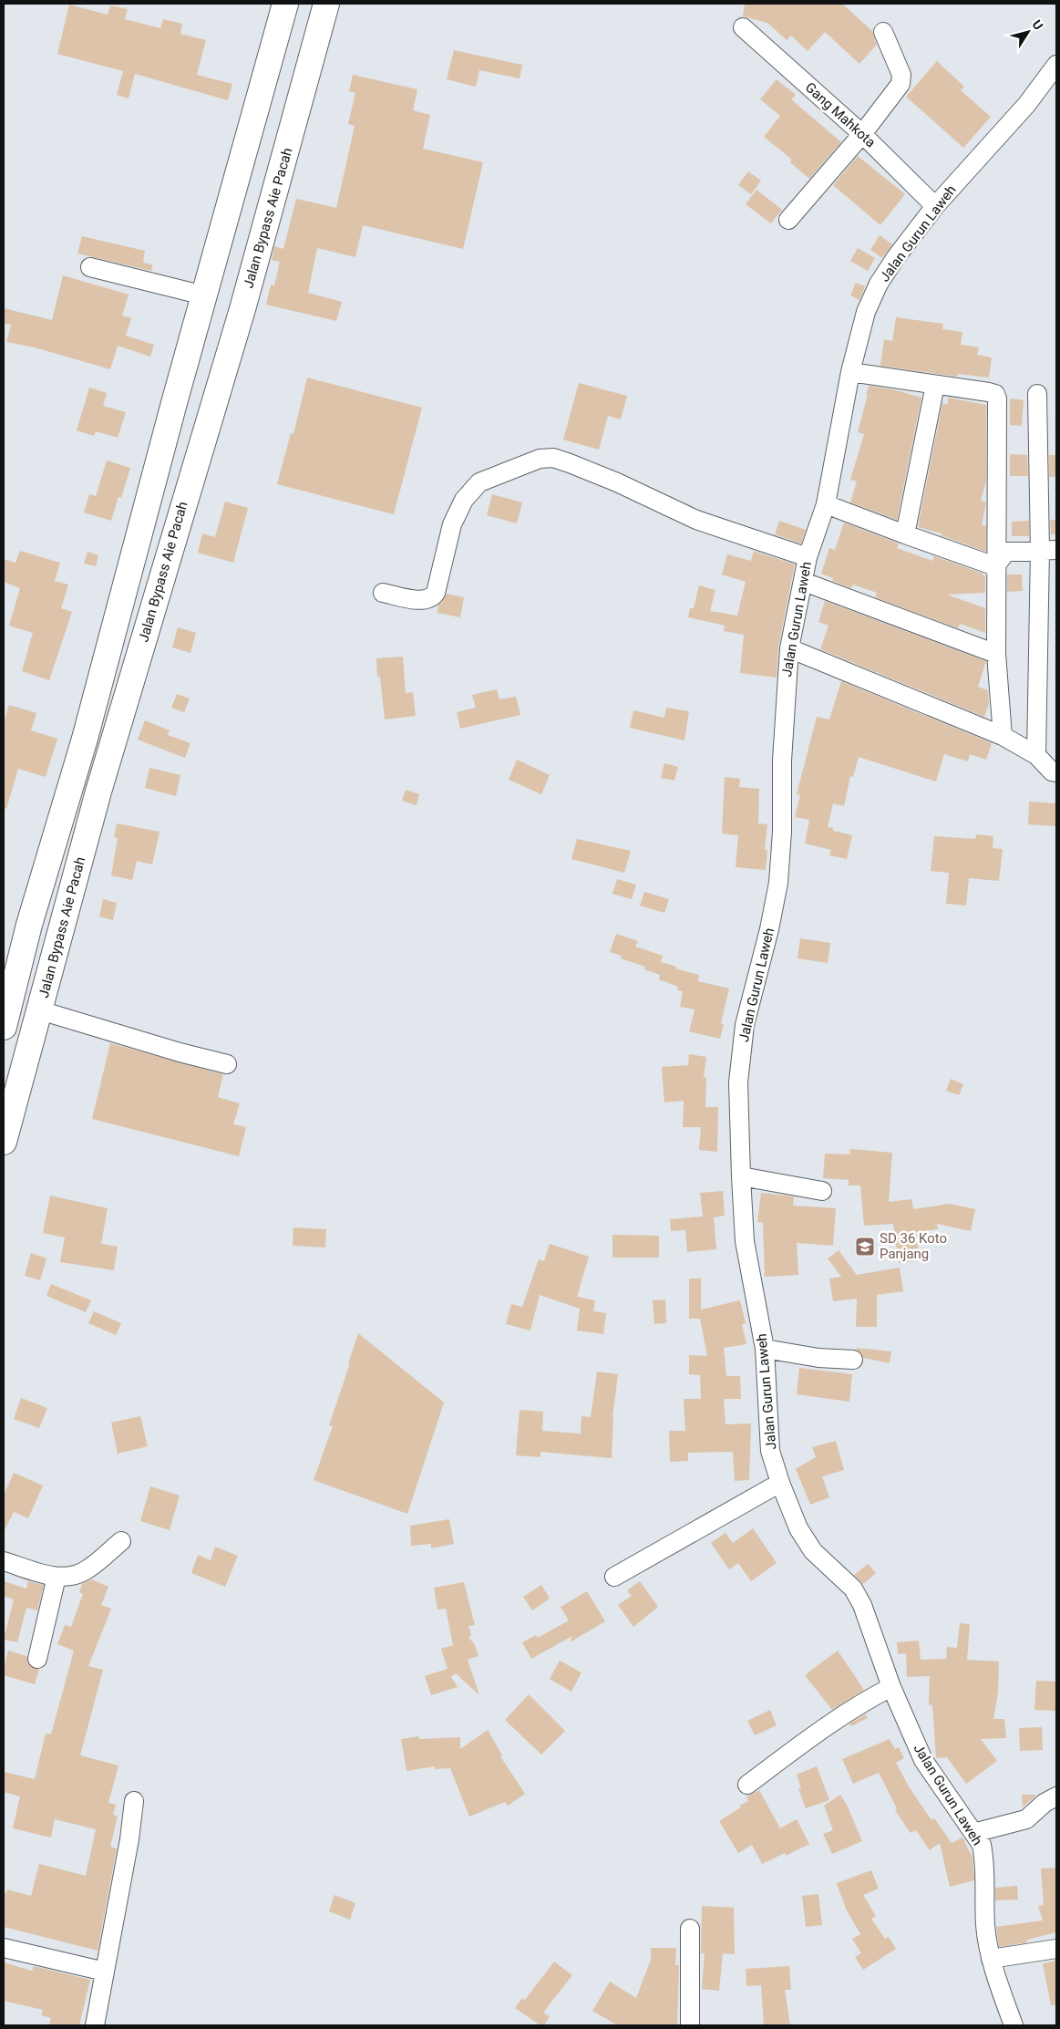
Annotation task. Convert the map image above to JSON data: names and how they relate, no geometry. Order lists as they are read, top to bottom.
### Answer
{
  "streets": {
    "highway": ["Jalan Bypass Aie Pacah"],
    "street": ["Gang Mahkota", "Jalan Gurun Laweh"]
  },
  "crossings": [
    ["Gang Mahkota", "Jalan Gurun Laweh"]
  ],
  "places": {
    "school or university": ["SD 36 Koto Panjang"]
  },
  "north": "top right"
}
